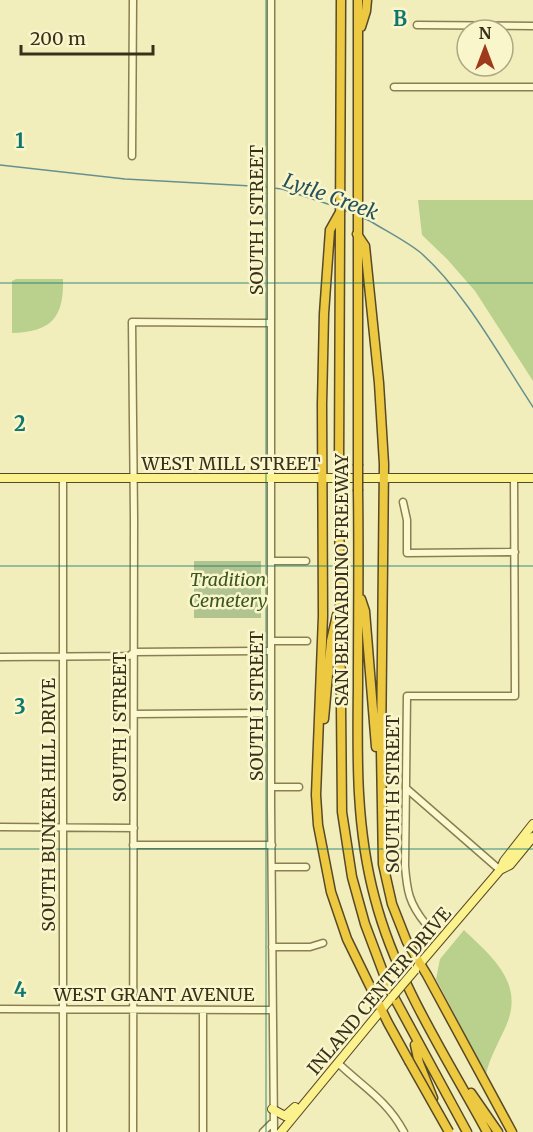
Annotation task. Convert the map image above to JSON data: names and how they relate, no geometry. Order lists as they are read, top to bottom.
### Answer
{
  "streets": {
    "highway": ["SAN BERNARDINO FREEWAY"],
    "main road": ["WEST MILL STREET", "INLAND CENTER DRIVE"],
    "street": [
      "SOUTH I STREET",
      "SOUTH J STREET",
      "SOUTH H STREET",
      "SOUTH BUNKER HILL DRIVE",
      "WEST GRANT AVENUE"
    ]
  },
  "crossings": [
    ["SOUTH I STREET", "WEST MILL STREET"],
    ["SOUTH I STREET", "SOUTH J STREET"],
    ["SOUTH I STREET", "WEST GRANT AVENUE"],
    ["WEST MILL STREET", "SOUTH J STREET"],
    ["WEST MILL STREET", "SOUTH BUNKER HILL DRIVE"],
    ["SOUTH J STREET", "WEST GRANT AVENUE"],
    ["SOUTH BUNKER HILL DRIVE", "WEST GRANT AVENUE"]
  ],
  "water": ["Lytle Creek"],
  "parks": ["Tradition Cemetery"],
  "scale_bar": "200 m",
  "north": "top",
  "grid": {
    "columns": ["B"],
    "rows": [
      "1",
      "2",
      "3",
      "4"
    ]
  }
}
